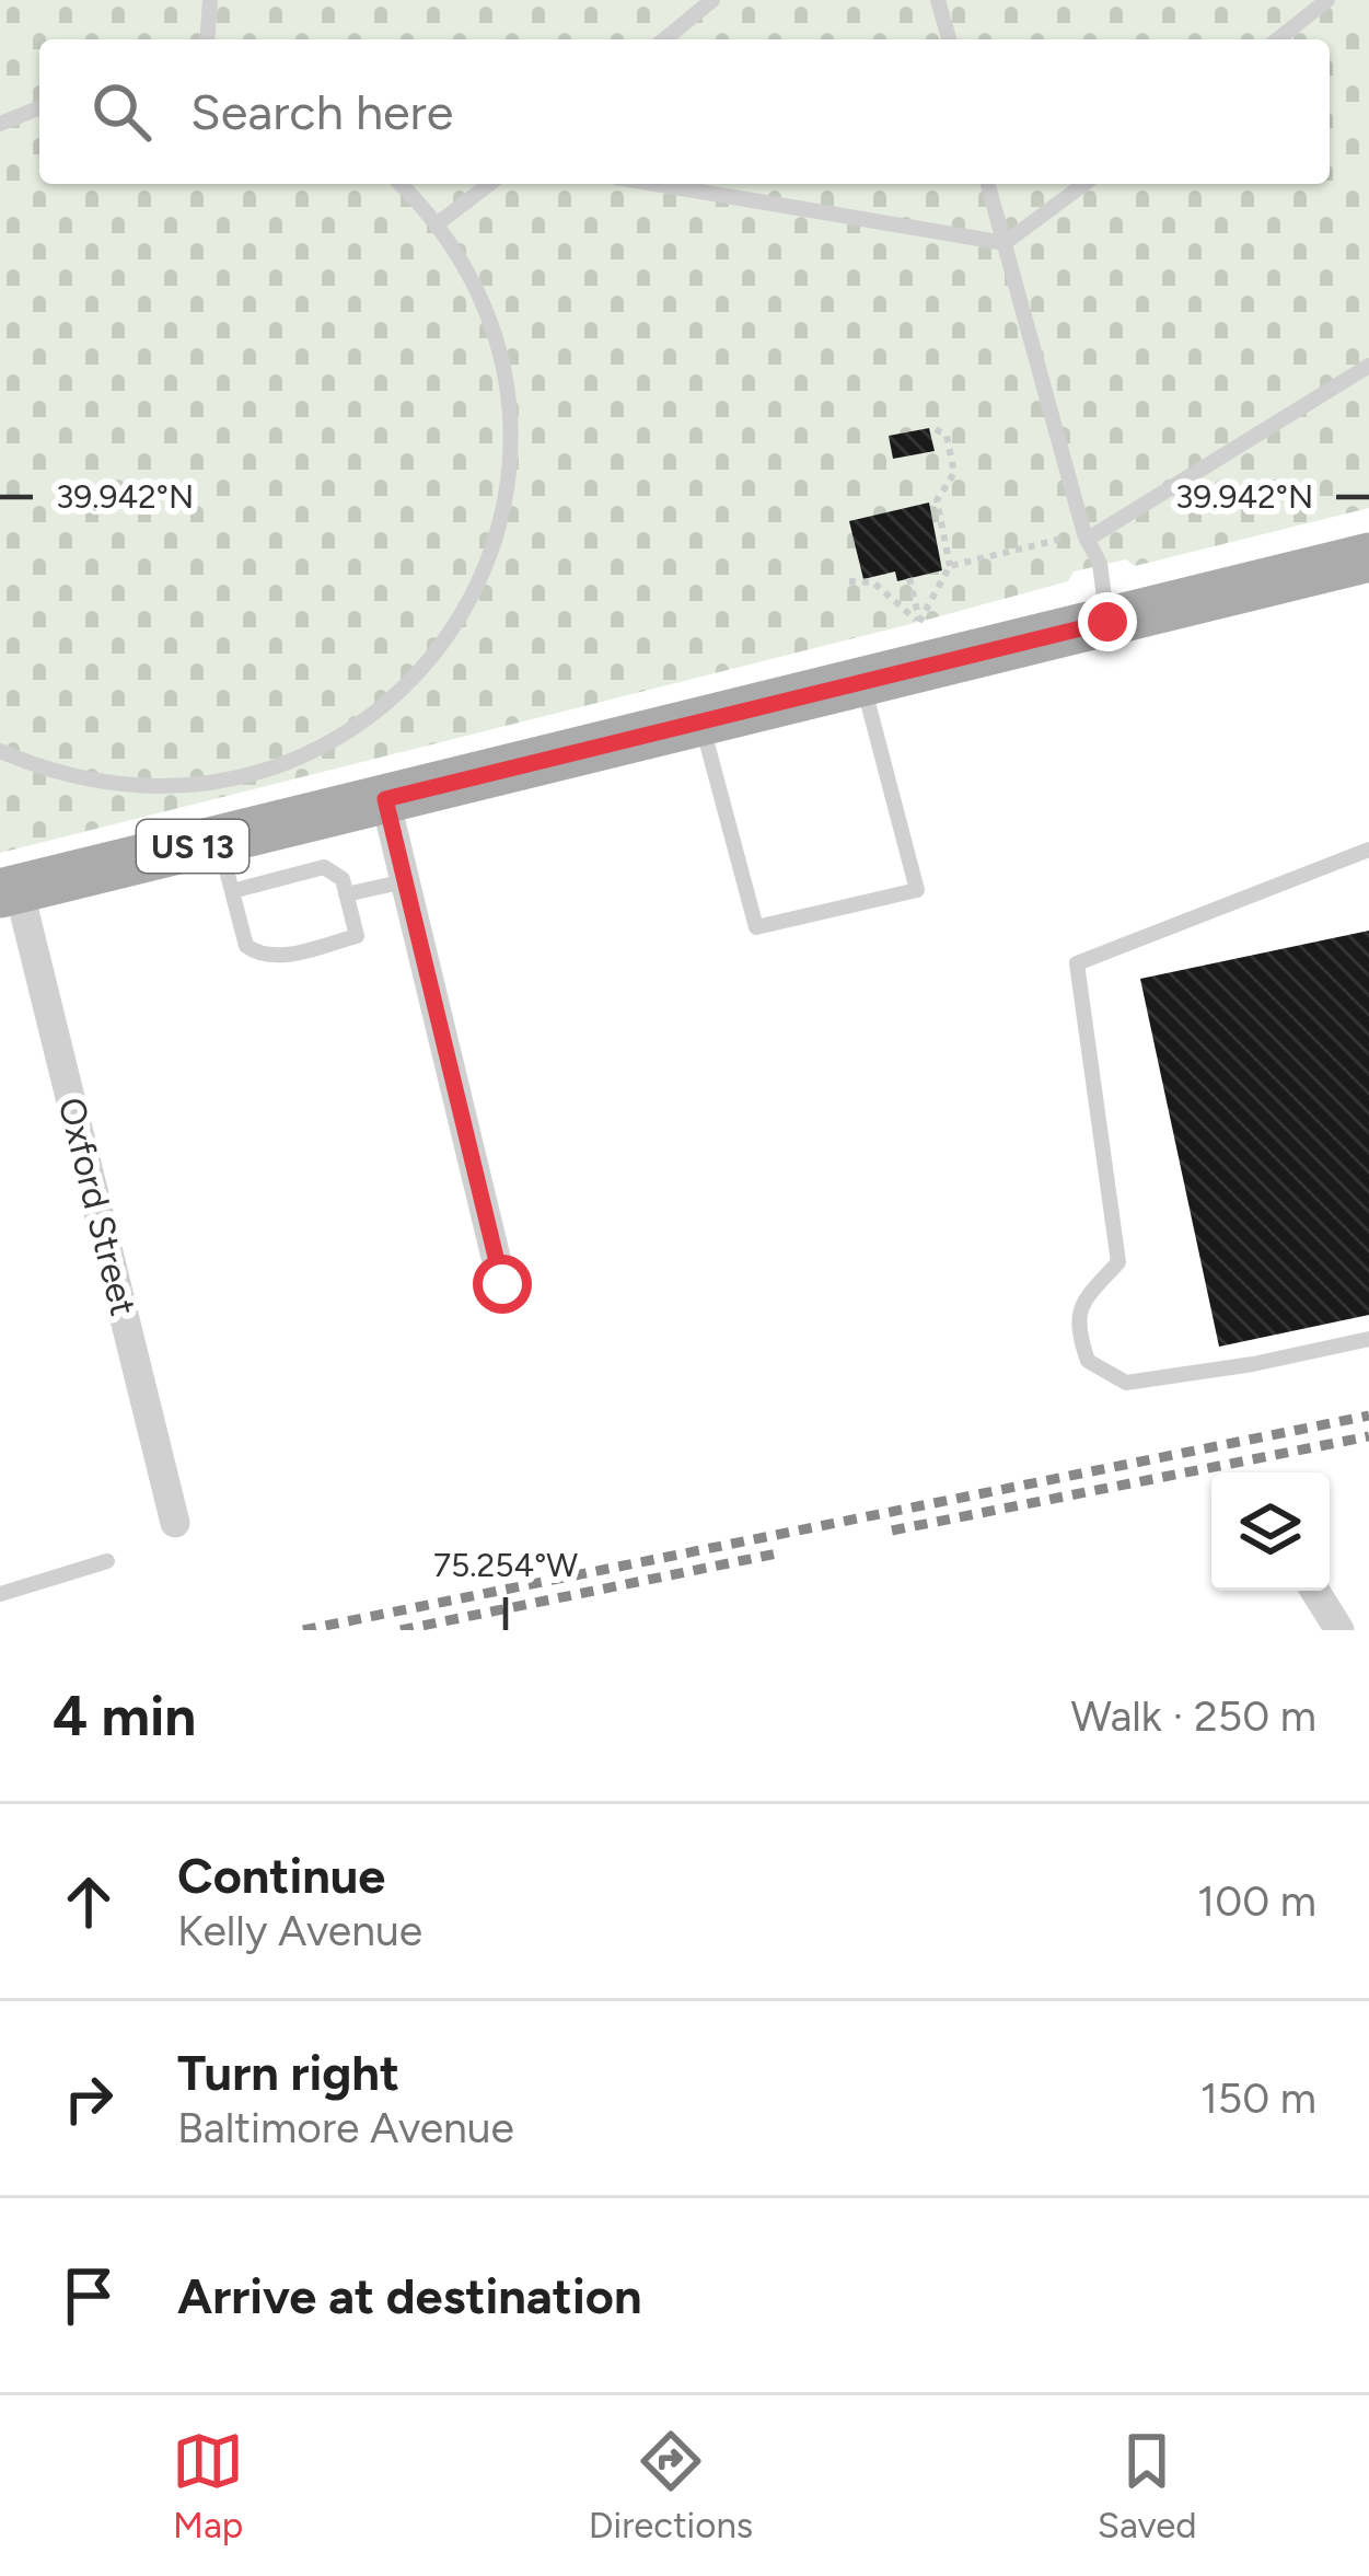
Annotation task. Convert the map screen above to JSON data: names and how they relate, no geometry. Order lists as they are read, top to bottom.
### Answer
{
  "streets": {
    "main road": ["US 13"],
    "street": ["Oxford Street"]
  },
  "crossings": [
    ["US 13", "Oxford Street"]
  ],
  "page": {
    "search": "Search here",
    "heading": ["4 min", "Walk · 250 m"],
    "list": [
      ["Continue", "Kelly Avenue", "100 m"],
      ["Turn right", "Baltimore Avenue", "150 m"],
      "Arrive at destination"
    ],
    "nav": ["Map", "Directions", "Saved"]
  },
  "coordinates": ["39.942°N", "75.254°W"]
}
